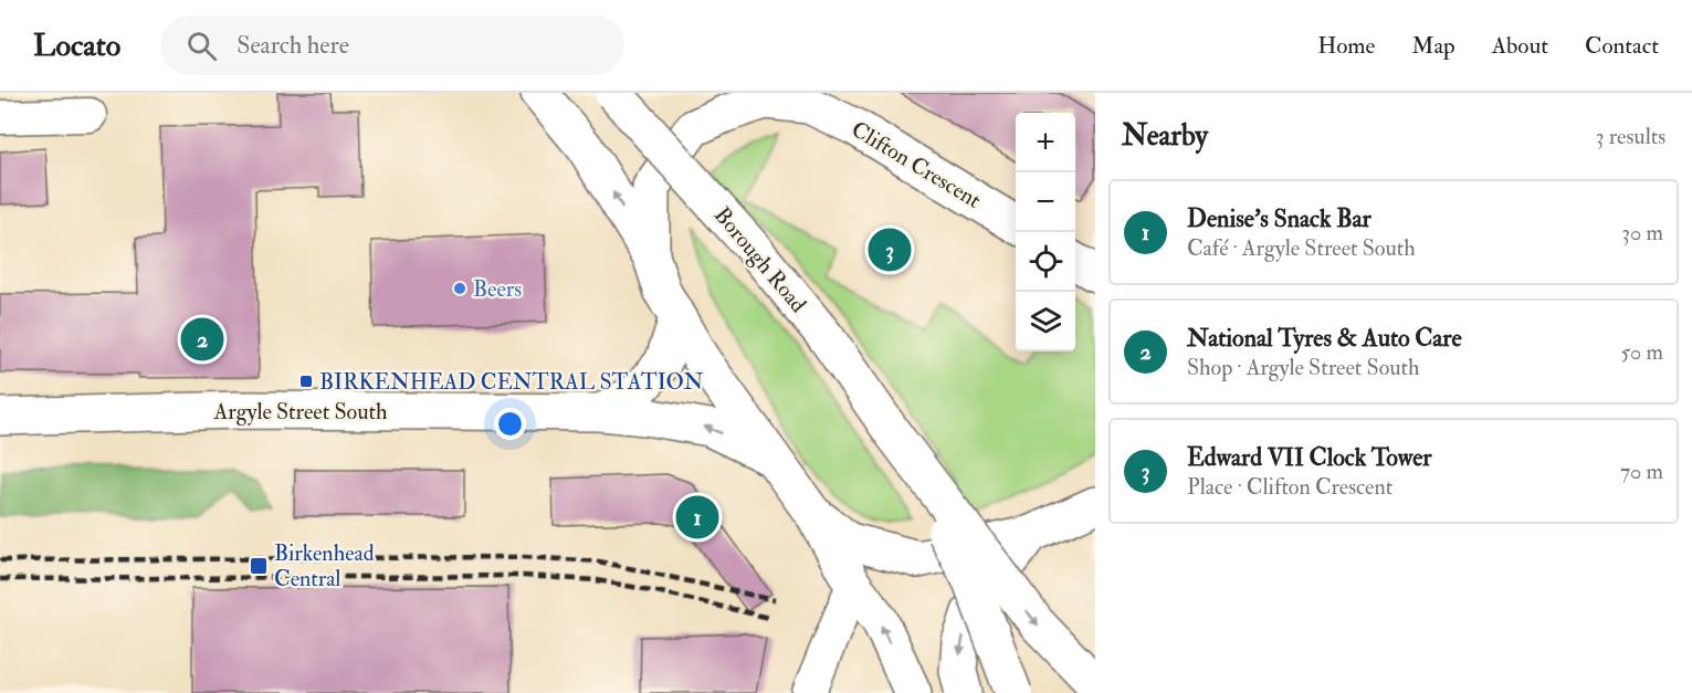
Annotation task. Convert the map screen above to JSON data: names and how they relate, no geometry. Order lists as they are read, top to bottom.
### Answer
{
  "streets": {
    "main road": ["Clifton Crescent", "Borough Road", "Argyle Street South"]
  },
  "places": {
    "other": ["Beers"],
    "transit": ["BIRKENHEAD CENTRAL STATION", "Birkenhead Central"]
  },
  "page": {
    "header": "Locato",
    "search": "Search here",
    "nav": [
      "Home",
      "Map",
      "About",
      "Contact"
    ],
    "heading": ["Nearby", "3 results"],
    "map_buttons": ["+", "−"],
    "list": [
      {
        "mark": "1",
        "name": "Denise's Snack Bar",
        "note": "Café · Argyle Street South",
        "value": "30 m"
      },
      {
        "mark": "2",
        "name": "National Tyres & Auto Care",
        "note": "Shop · Argyle Street South",
        "value": "50 m"
      },
      {
        "mark": "3",
        "name": "Edward VII Clock Tower",
        "note": "Place · Clifton Crescent",
        "value": "70 m"
      }
    ],
    "pins": ["3", "2", "1"]
  }
}
